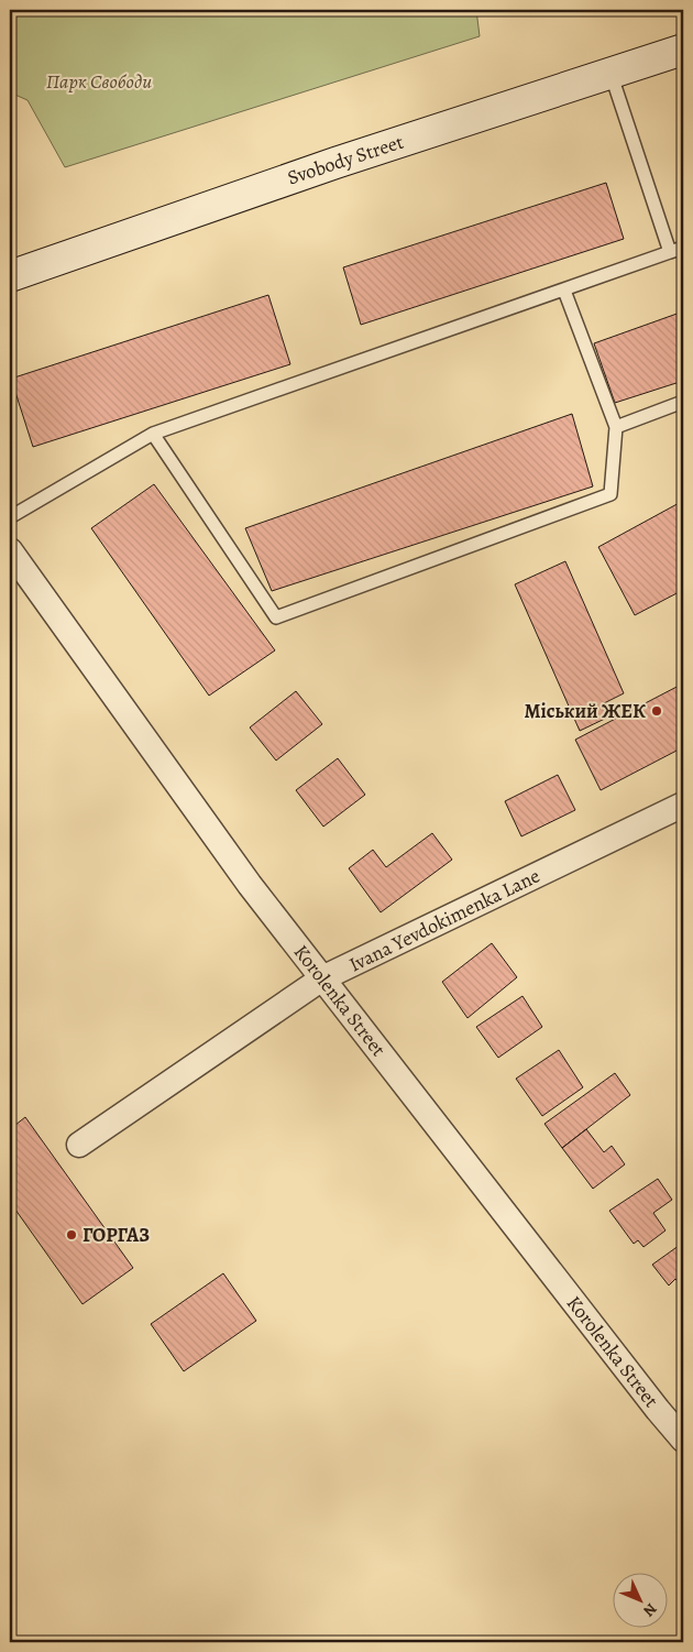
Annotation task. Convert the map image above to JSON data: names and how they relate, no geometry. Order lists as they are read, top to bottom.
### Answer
{
  "streets": {
    "main road": ["Svobody Street"],
    "street": ["Ivana Yevdokimenka Lane", "Korolenka Street"]
  },
  "crossings": [
    ["Ivana Yevdokimenka Lane", "Korolenka Street"]
  ],
  "parks": ["Парк Свободи"],
  "places": ["Міський ЖЕК", "ГОРГАЗ"],
  "north": "bottom right"
}
